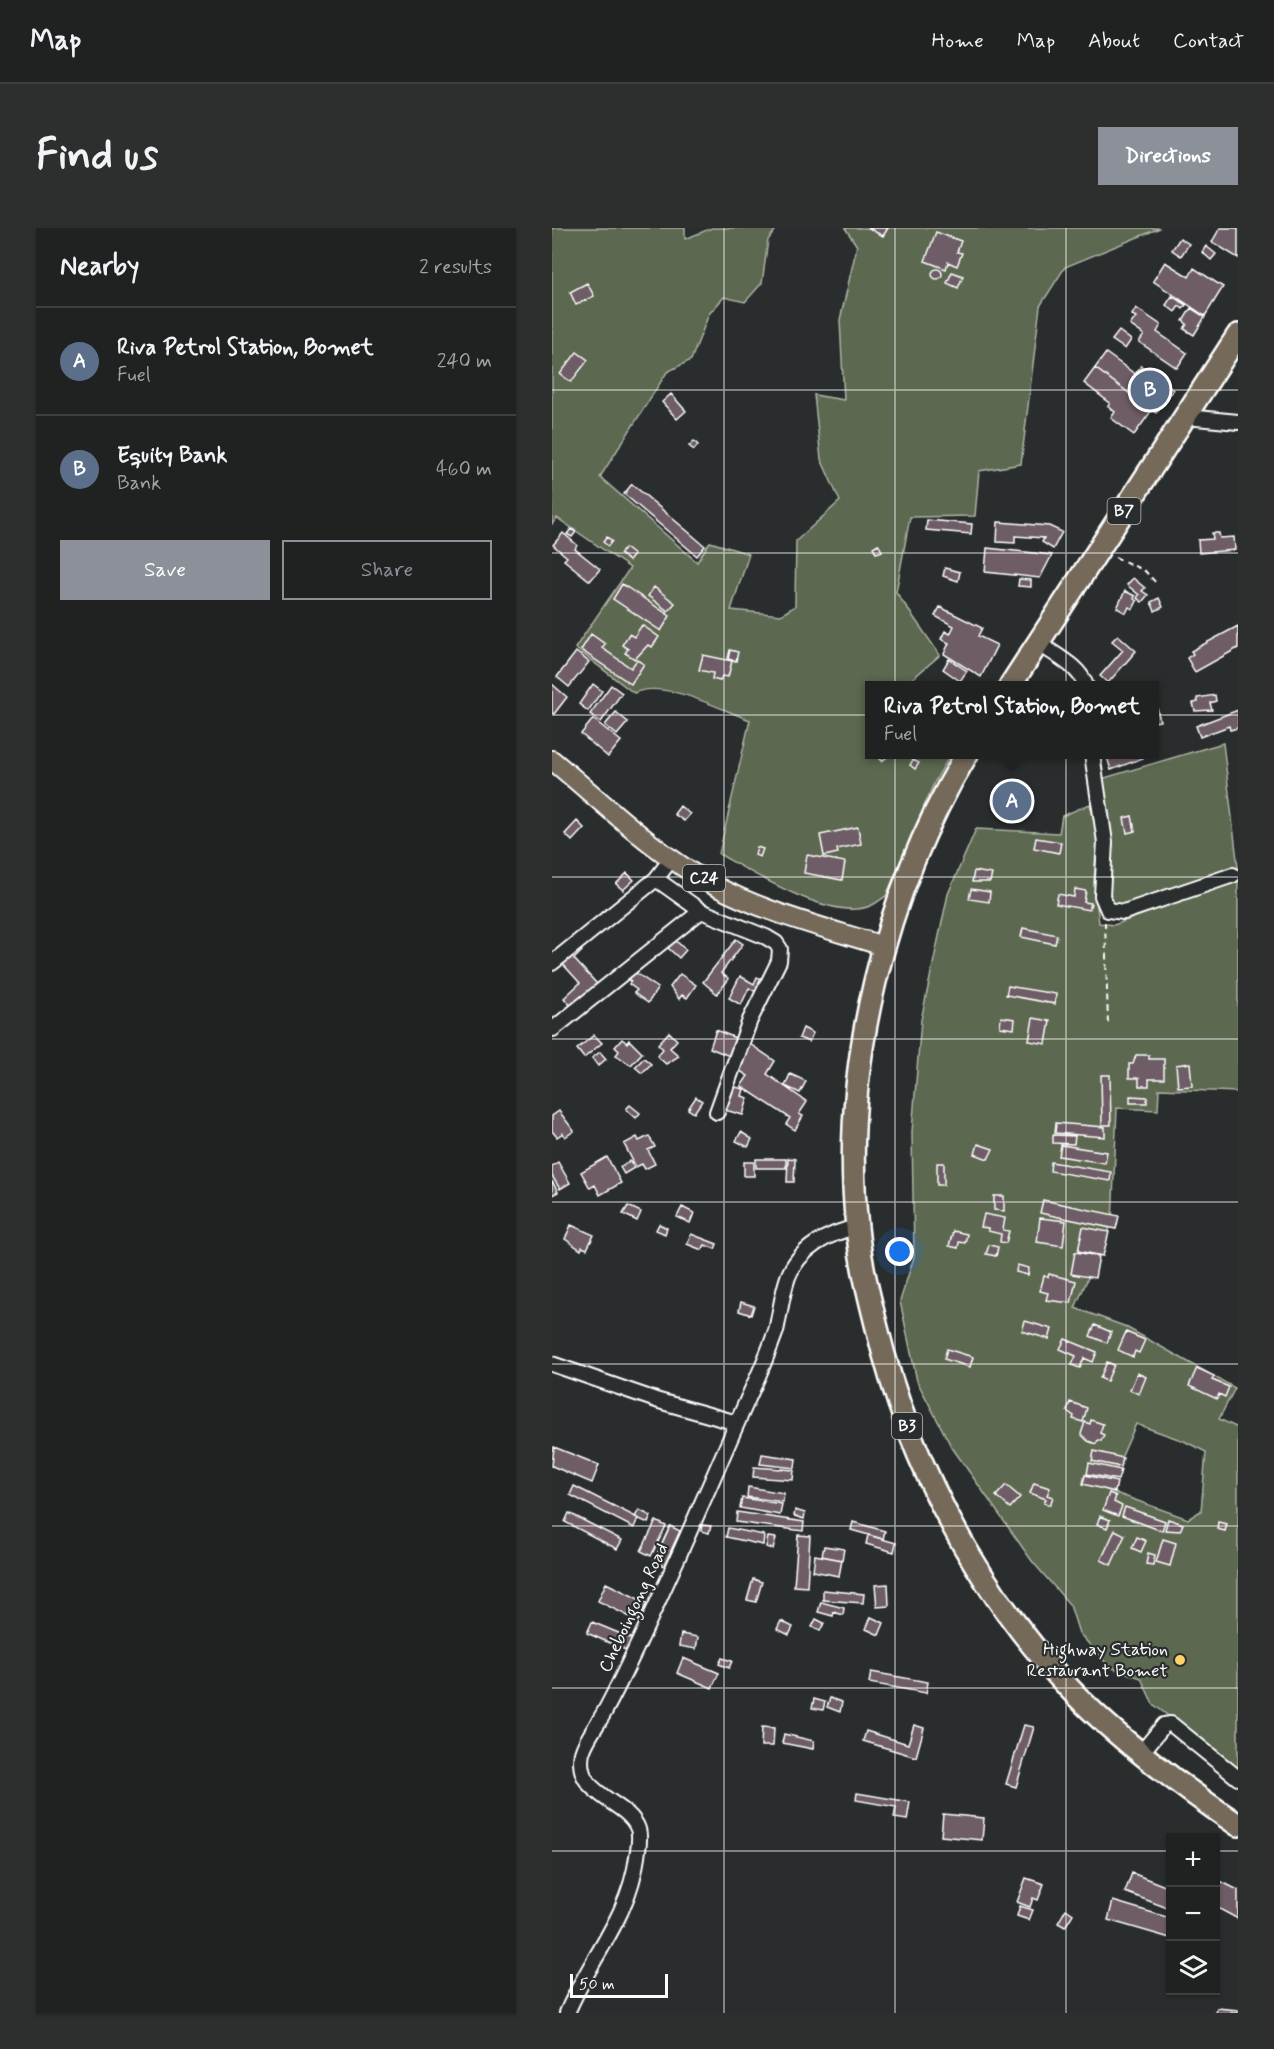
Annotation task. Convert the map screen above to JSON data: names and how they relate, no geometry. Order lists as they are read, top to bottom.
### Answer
{
  "streets": {
    "highway": ["B7", "B3"],
    "main road": ["C24"],
    "street": ["Cheboingong Road"]
  },
  "crossings": [
    ["C24", "B3"],
    ["B3", "Cheboingong Road"]
  ],
  "places": ["Highway Station Restaurant Bomet"],
  "scale_bar": "50 m",
  "page": {
    "header": "Map",
    "nav": [
      "Home",
      "Map",
      "About",
      "Contact"
    ],
    "buttons": [
      "Directions",
      ["Save", "Share"]
    ],
    "title": "Find us",
    "heading": ["Nearby", "2 results"],
    "list": [
      {
        "mark": "A",
        "name": "Riva Petrol Station, Bomet",
        "note": "Fuel",
        "value": "240 m"
      },
      {
        "mark": "B",
        "name": "Equity Bank",
        "note": "Bank",
        "value": "460 m"
      }
    ],
    "pins": ["B", "A"],
    "popup": ["Riva Petrol Station, Bomet", "Fuel"],
    "map_buttons": ["+", "−"],
    "scale": "50 m"
  }
}
